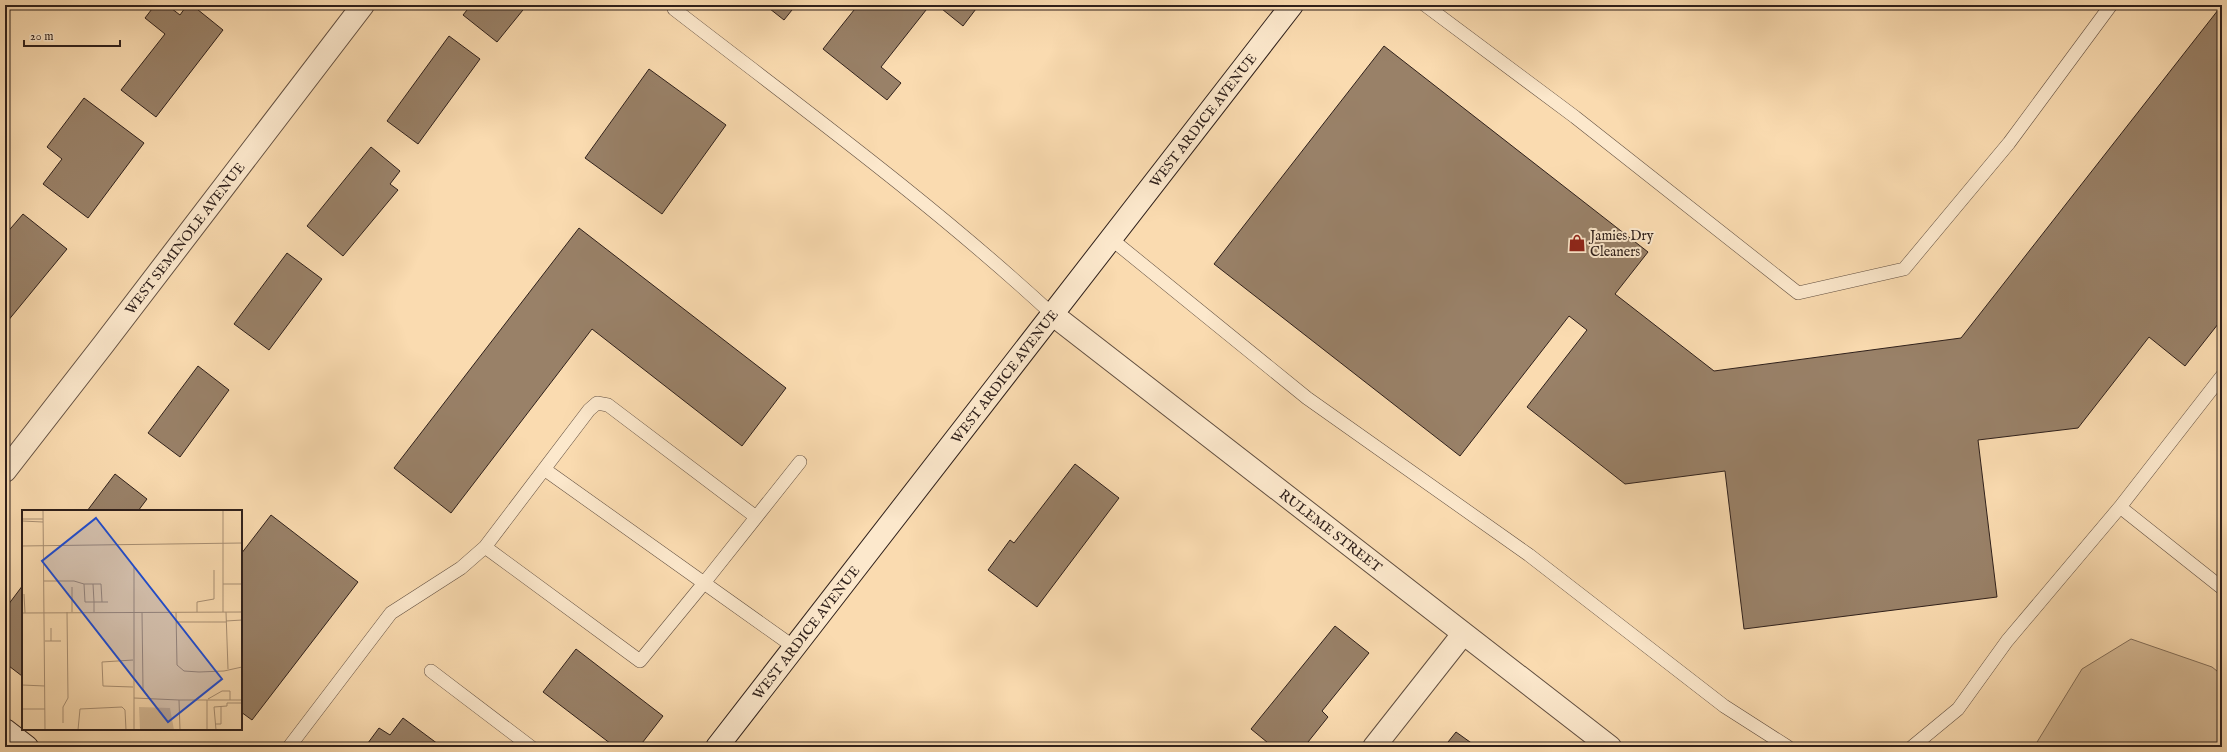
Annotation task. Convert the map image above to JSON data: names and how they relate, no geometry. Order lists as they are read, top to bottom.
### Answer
{
  "streets": {
    "street": ["WEST ARDICE AVENUE", "WEST SEMINOLE AVENUE", "RULEME STREET"]
  },
  "crossings": [
    ["WEST ARDICE AVENUE", "RULEME STREET"]
  ],
  "places": {
    "shop": ["Jamies Dry Cleaners"]
  },
  "scale_bar": "20 m"
}
